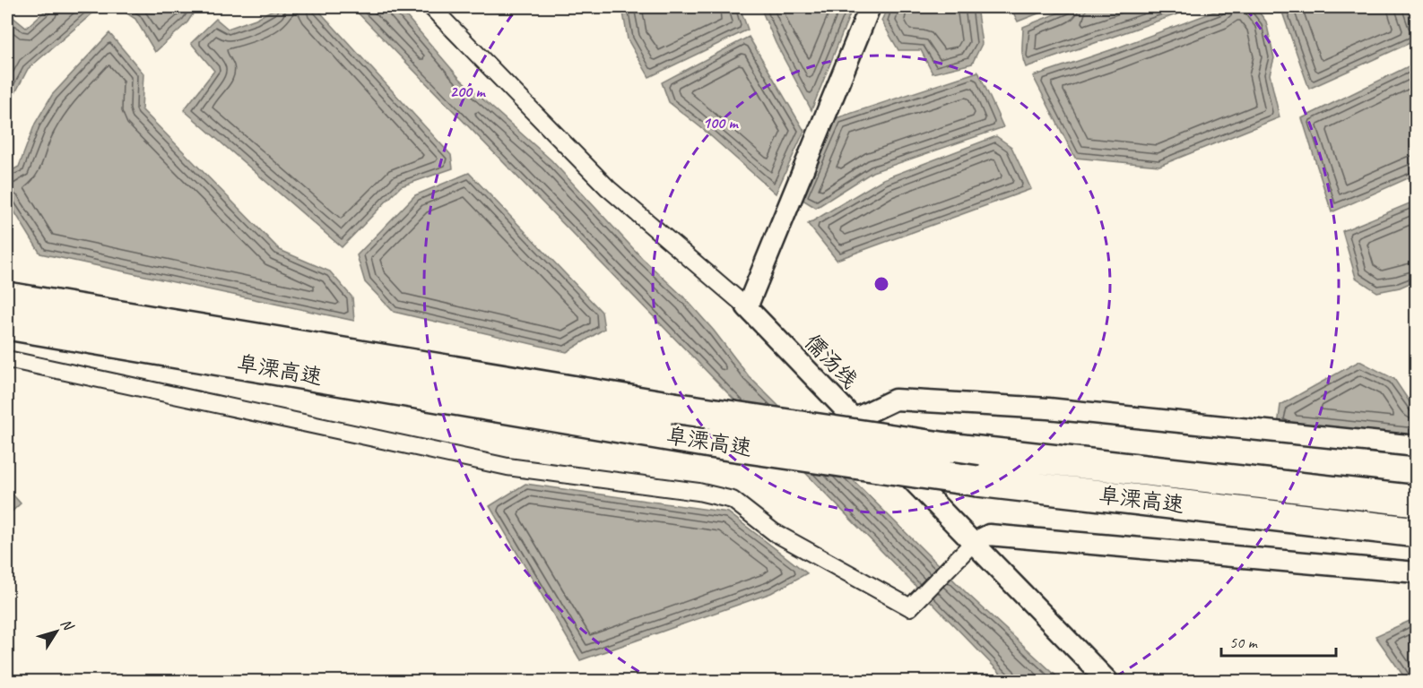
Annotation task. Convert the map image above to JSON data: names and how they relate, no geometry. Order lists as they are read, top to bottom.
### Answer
{
  "streets": {
    "highway": ["阜溧高速"],
    "street": ["儒汤线"]
  },
  "scale_bar": "50 m",
  "north": "top right",
  "rings": ["200 m", "100 m"]
}
